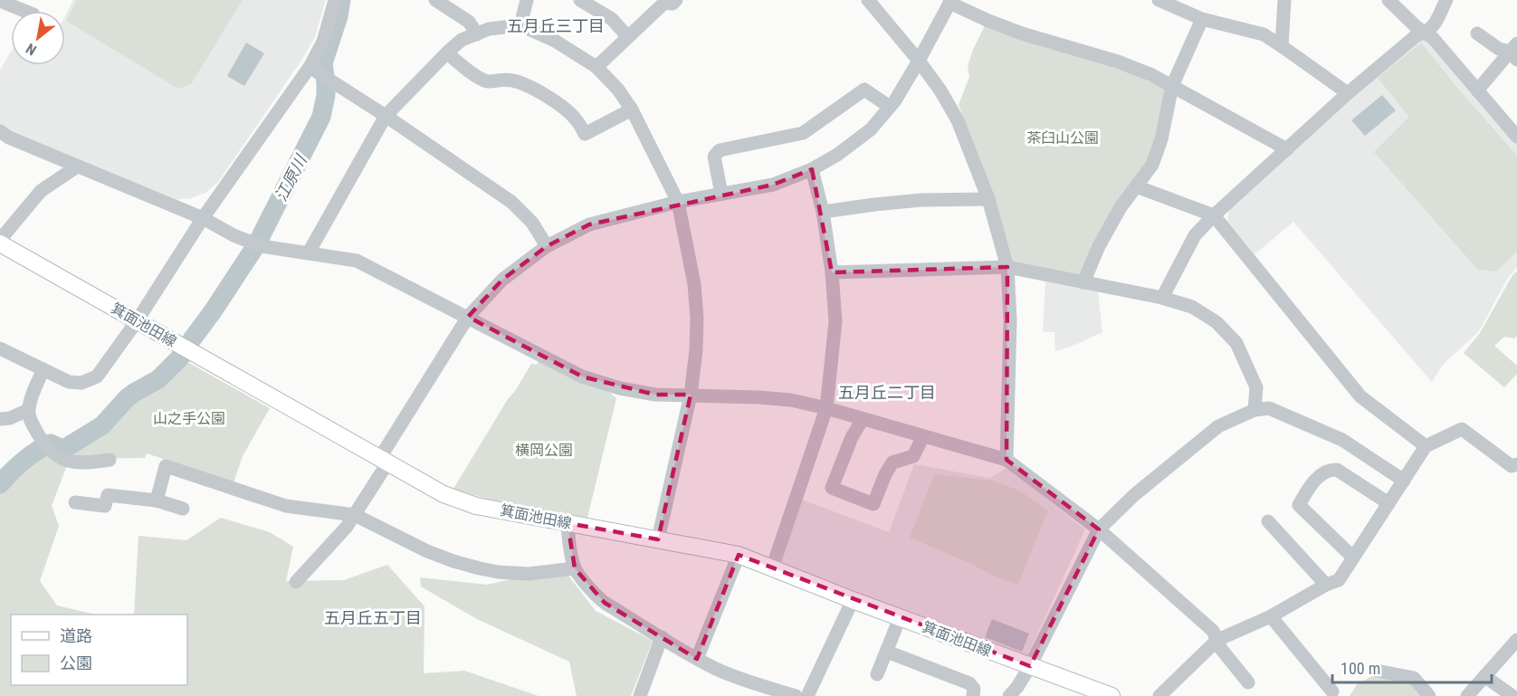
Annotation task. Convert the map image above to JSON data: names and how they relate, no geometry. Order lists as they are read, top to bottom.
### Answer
{
  "streets": {
    "main road": ["箕面池田線"]
  },
  "districts": ["五月丘三丁目", "五月丘二丁目", "五月丘五丁目"],
  "water": ["江原川"],
  "parks": ["茶臼山公園", "山之手公園", "横岡公園"],
  "legend": ["道路", "公園"],
  "scale_bar": "100 m",
  "north": "bottom left"
}
